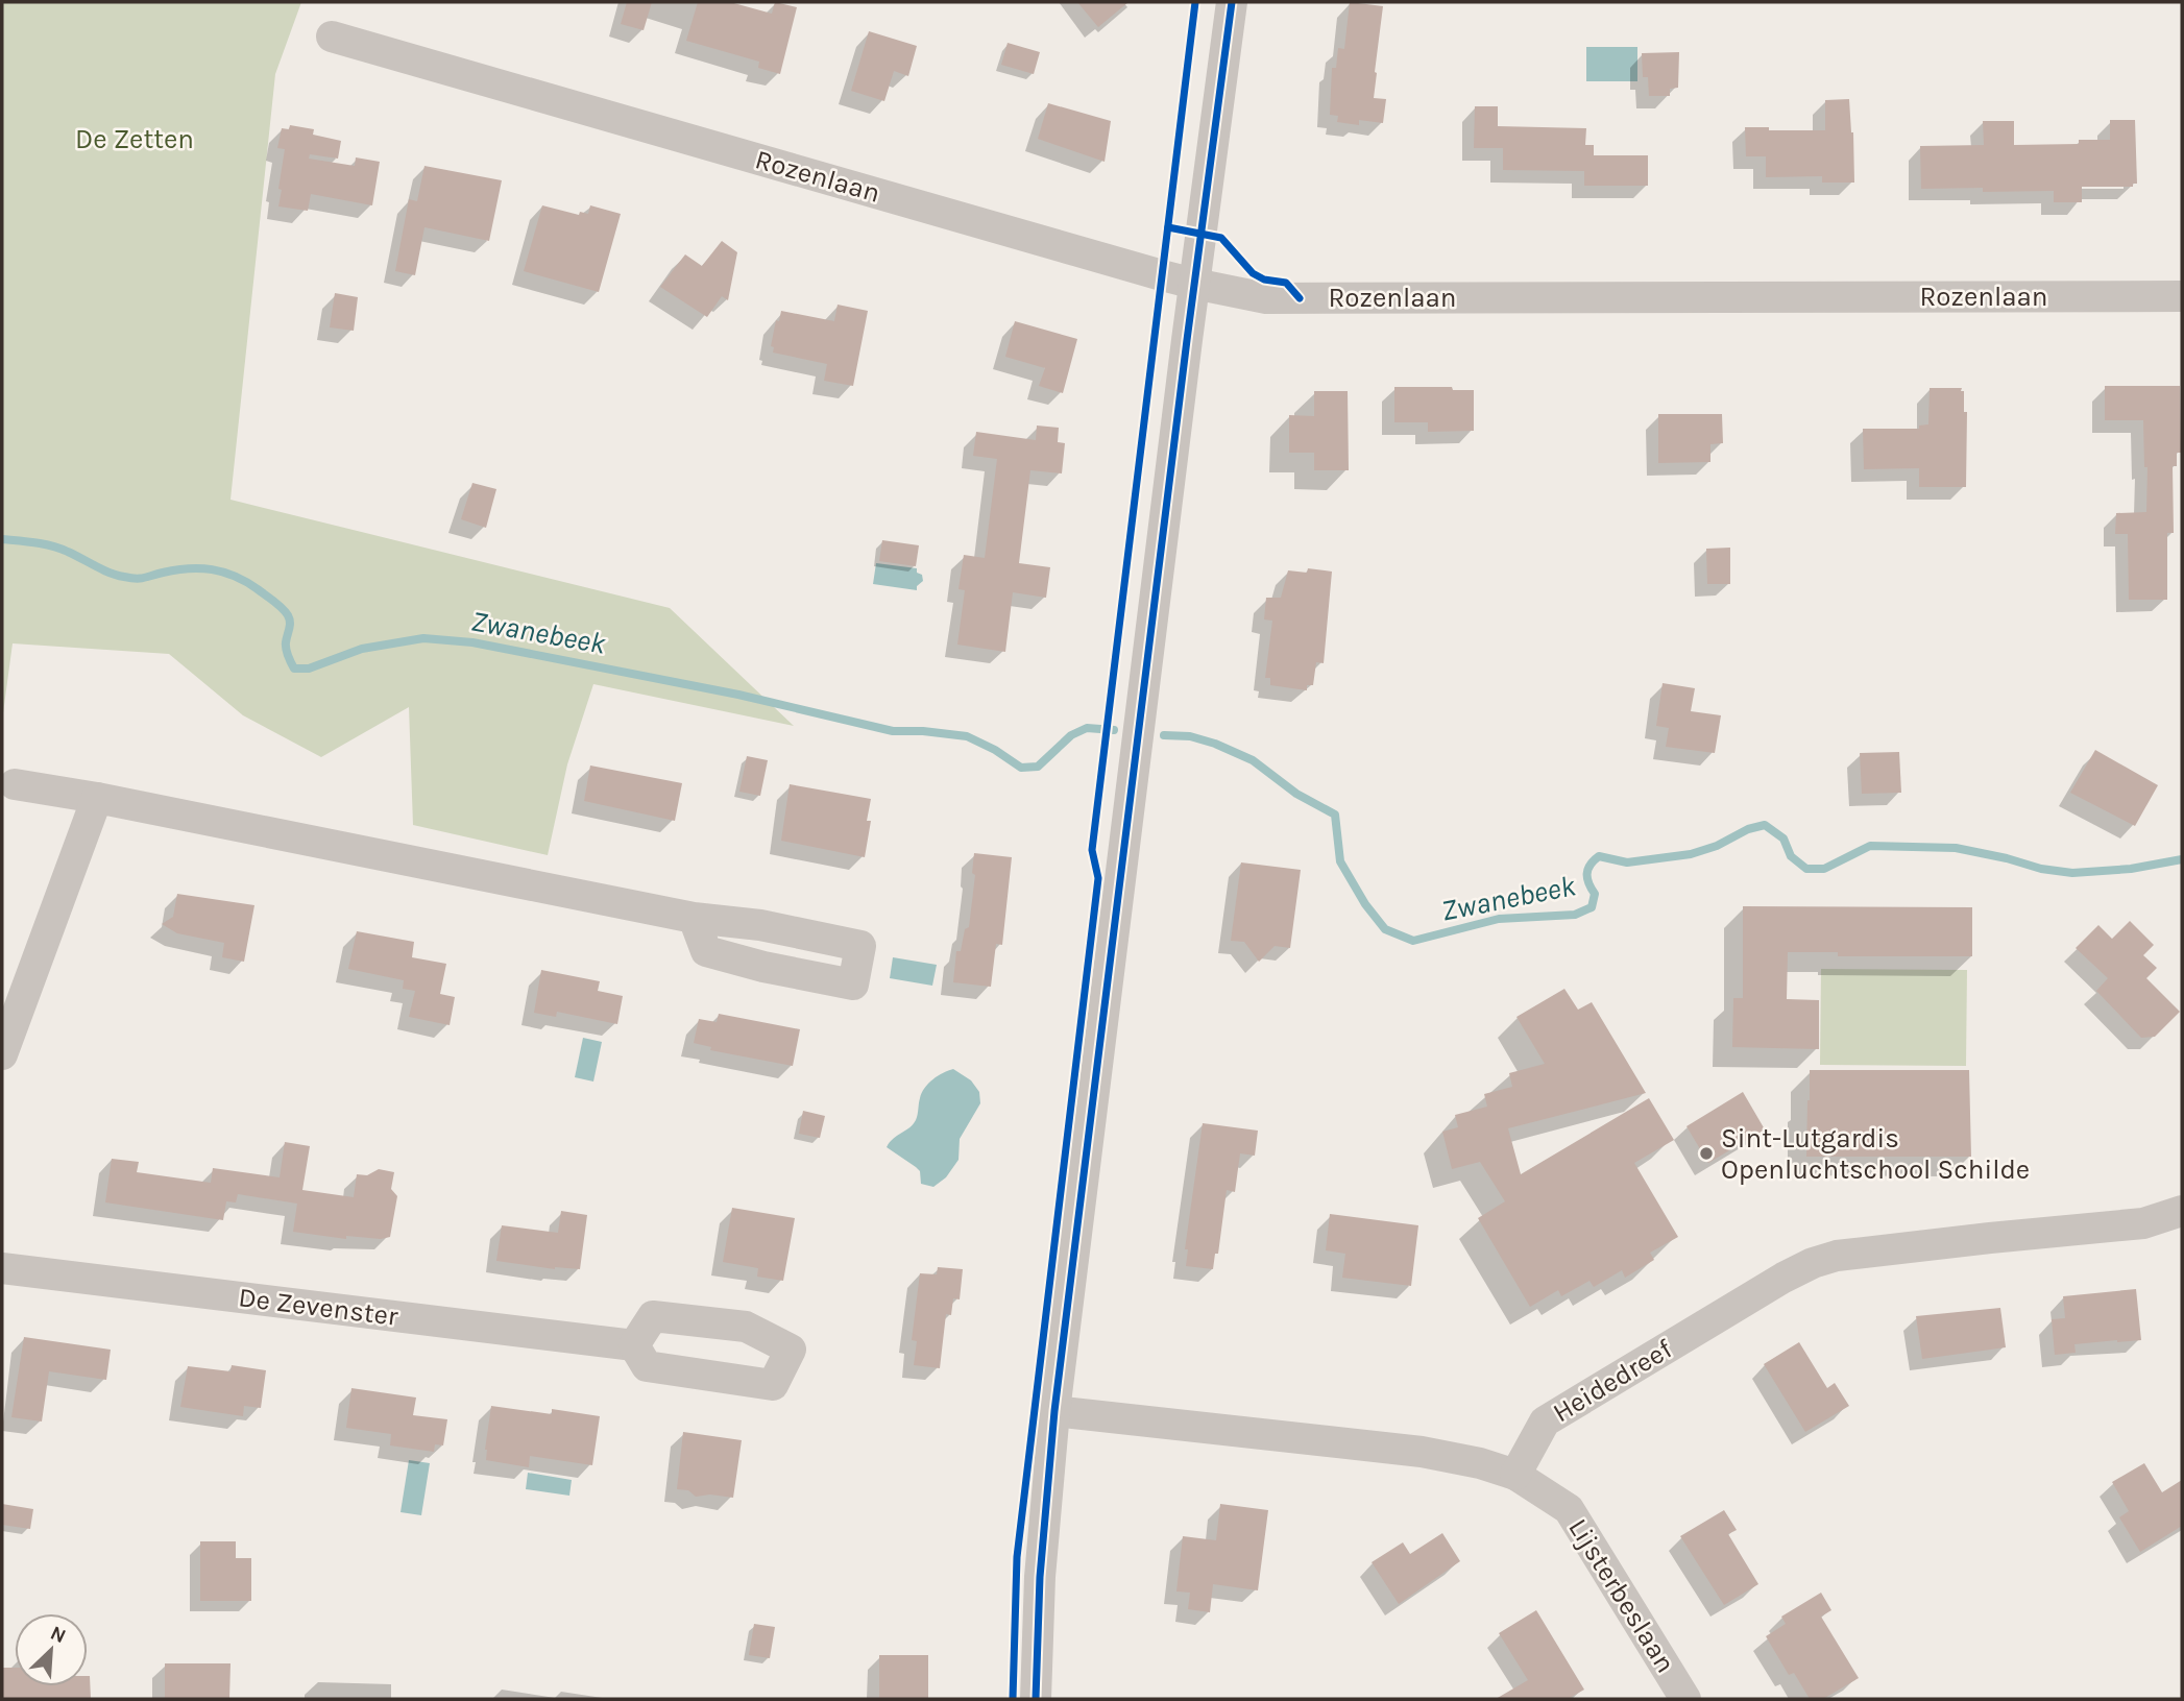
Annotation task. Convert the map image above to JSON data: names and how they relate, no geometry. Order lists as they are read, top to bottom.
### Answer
{
  "streets": {
    "street": [
      "Rozenlaan",
      "De Zevenster",
      "Heidedreef",
      "Lijsterbeslaan"
    ]
  },
  "crossings": [
    ["Heidedreef", "Lijsterbeslaan"]
  ],
  "water": ["Zwanebeek"],
  "parks": ["De Zetten"],
  "places": ["Sint-Lutgardis Openluchtschool Schilde"],
  "north": "top right"
}
